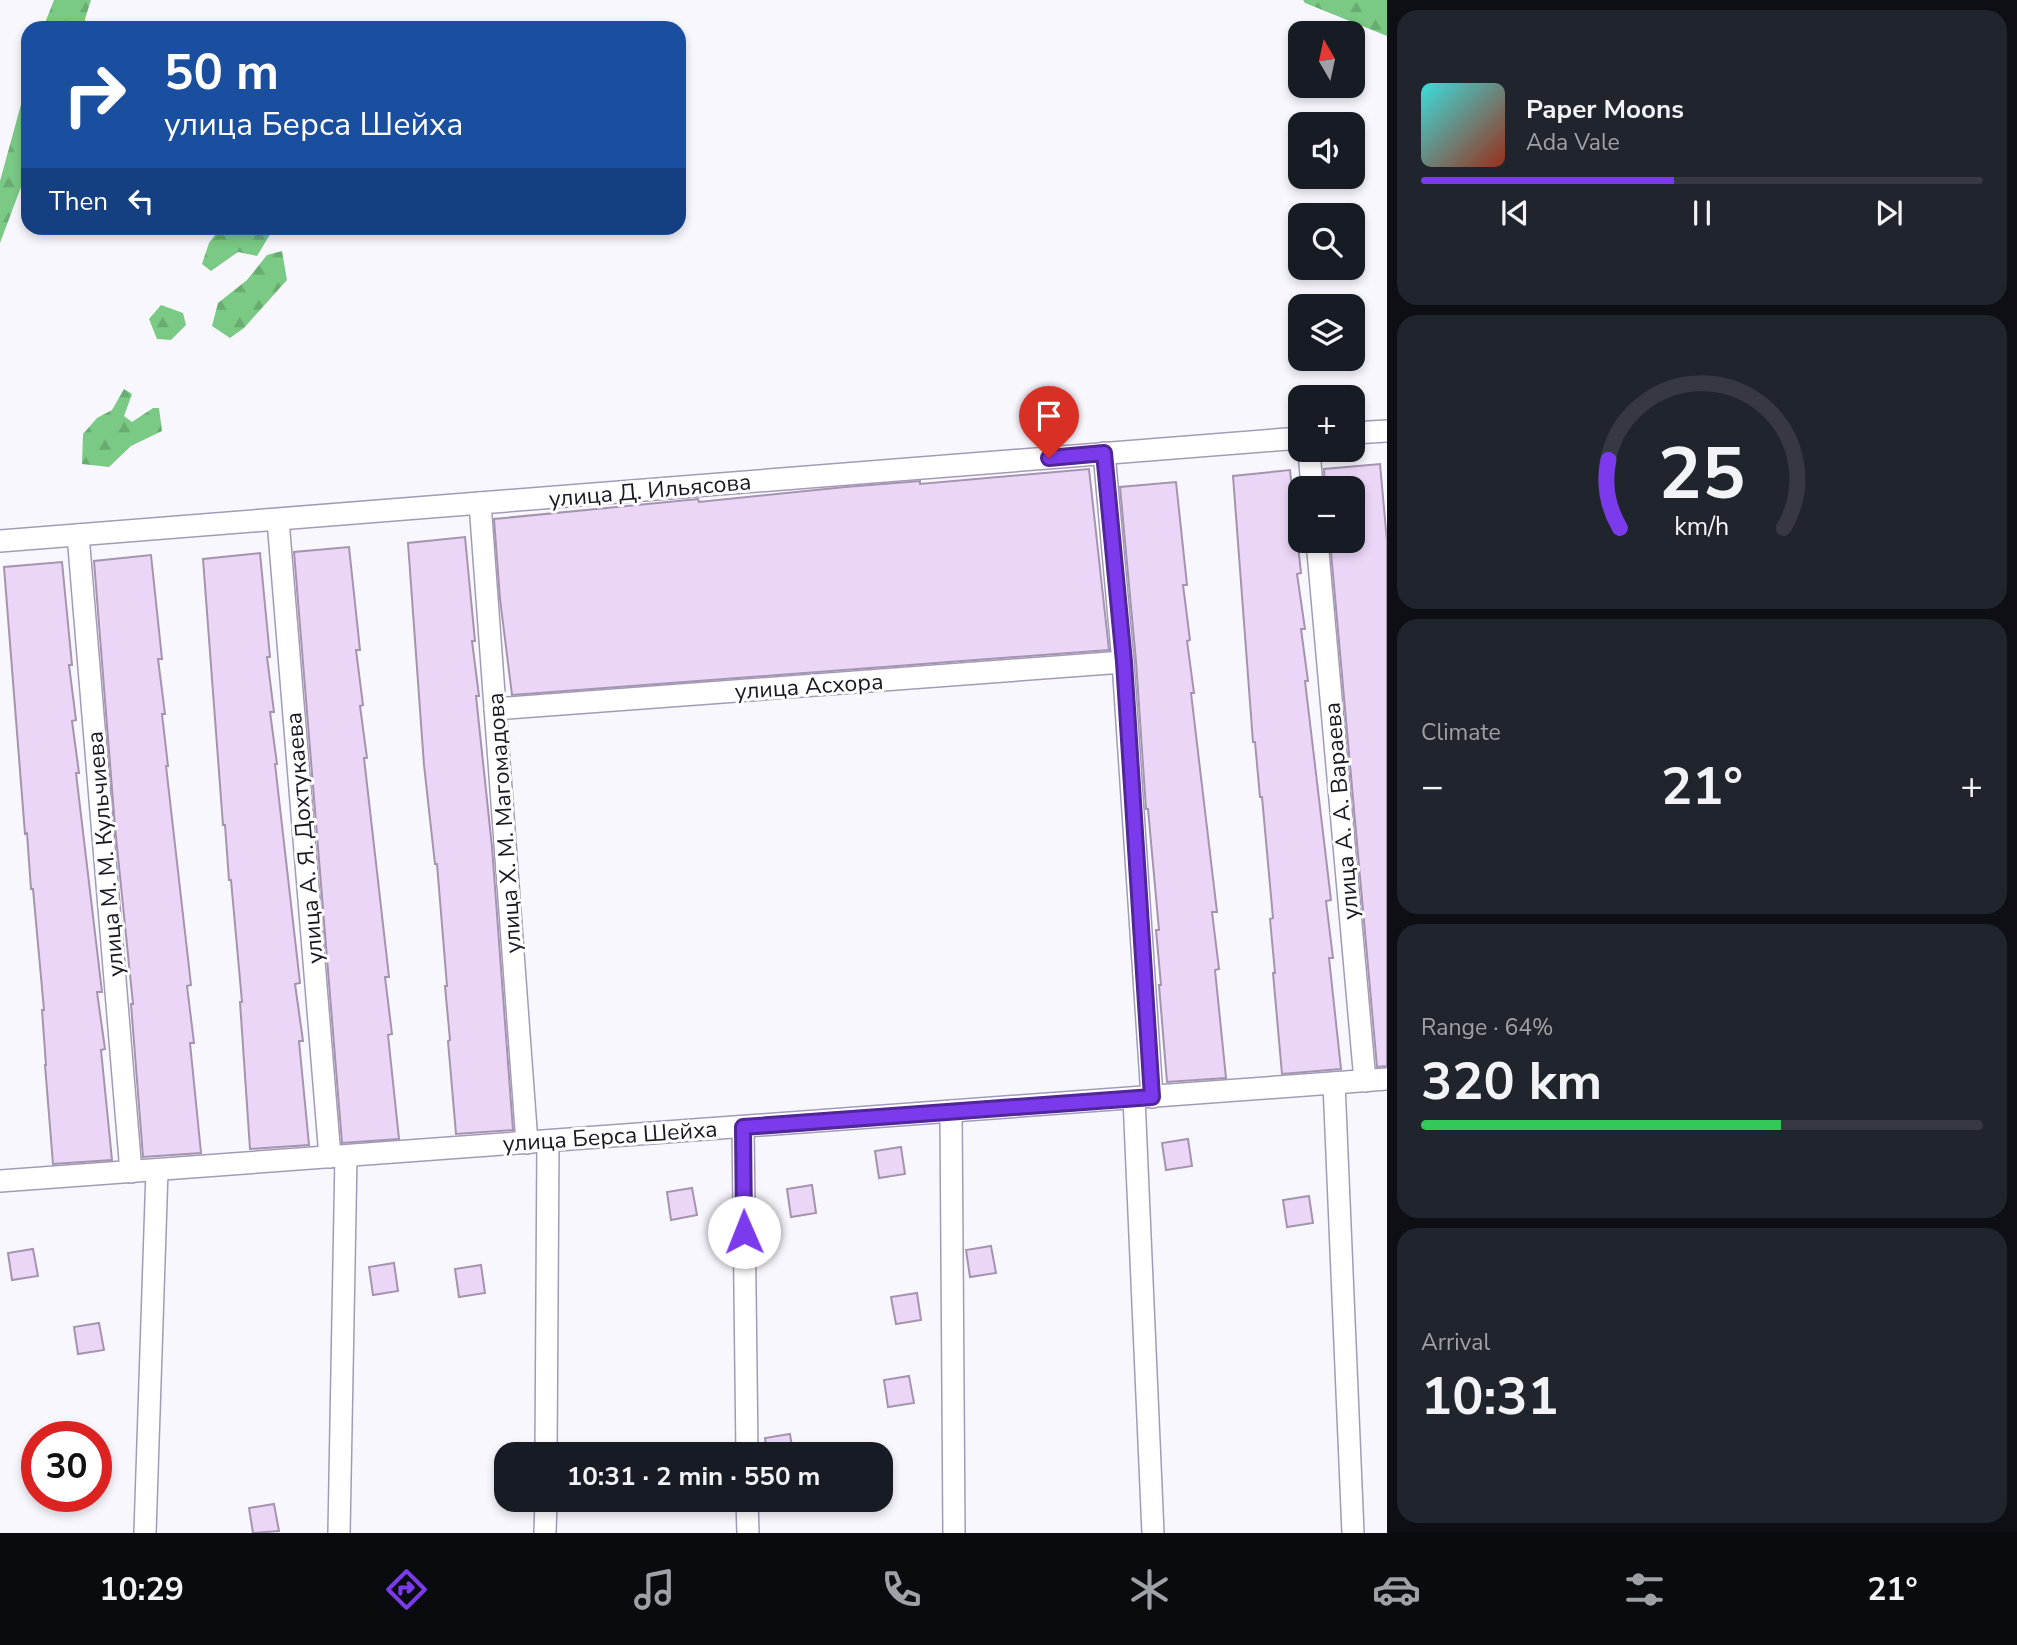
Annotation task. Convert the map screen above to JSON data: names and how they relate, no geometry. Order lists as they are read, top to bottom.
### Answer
{
  "streets": {
    "street": [
      "улица Д. Ильясова",
      "улица Асхора",
      "улица А. А. Вараева",
      "улица Х. М. Магомадова",
      "улица А. Я. Дохтукаева",
      "улица М. М. Кульчиева",
      "улица Берса Шейха"
    ]
  },
  "crossings": [
    ["улица Д. Ильясова", "улица Х. М. Магомадова"],
    ["улица Д. Ильясова", "улица А. Я. Дохтукаева"],
    ["улица Д. Ильясова", "улица М. М. Кульчиева"],
    ["улица Асхора", "улица Х. М. Магомадова"],
    ["улица А. А. Вараева", "улица Берса Шейха"],
    ["улица Х. М. Магомадова", "улица Берса Шейха"],
    ["улица А. Я. Дохтукаева", "улица Берса Шейха"],
    ["улица М. М. Кульчиева", "улица Берса Шейха"]
  ],
  "north": "top",
  "page": {
    "map_buttons": ["+", "−"],
    "turn": ["50 m", "улица Берса Шейха"],
    "song": ["Paper Moons", "Ada Vale"],
    "then": "Then",
    "tile": [
      "Climate",
      ["Range · 64%", "320 km"],
      ["Arrival", "10:31"]
    ],
    "heat": ["−", "21°", "+"],
    "limit": "30",
    "trip": "10:31 · 2 min · 550 m",
    "tabs": ["10:29", "21°"],
    "gauge": ["25", "km/h"]
  }
}
